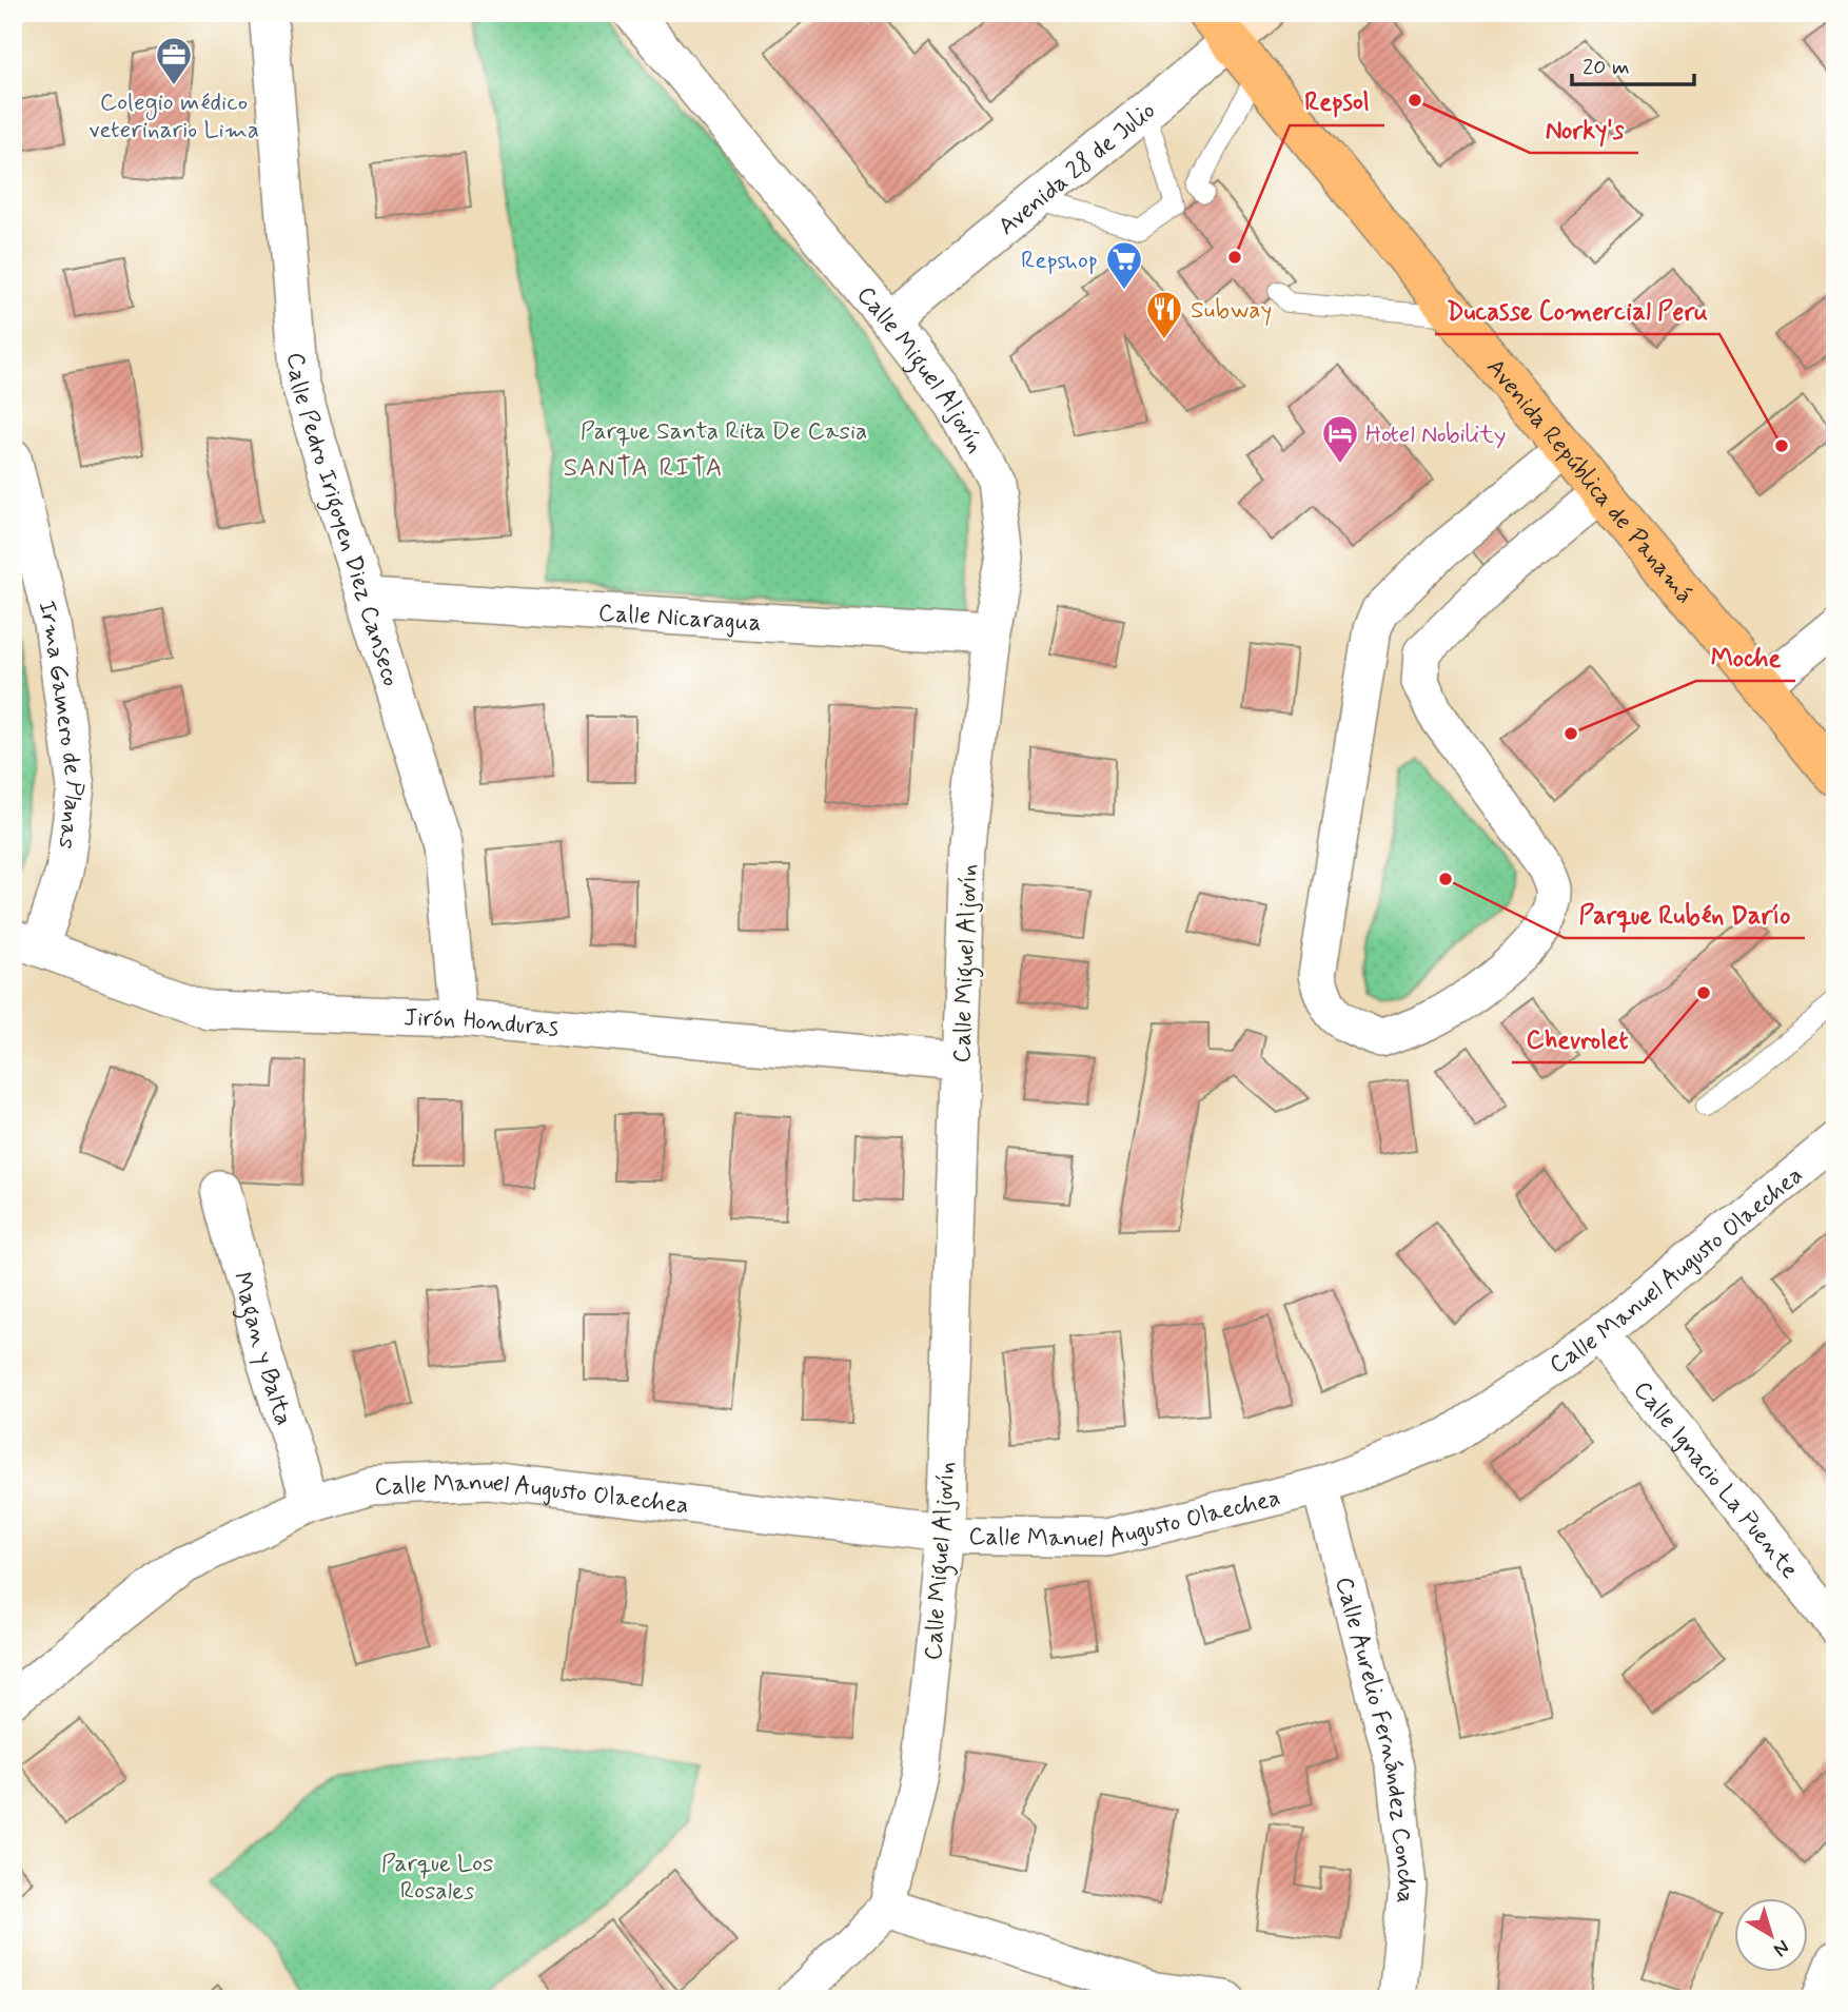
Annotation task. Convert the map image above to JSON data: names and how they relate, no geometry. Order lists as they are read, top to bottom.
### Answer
{
  "streets": {
    "main road": ["Avenida 28 de Julio", "Avenida República de Panamá"],
    "street": [
      "Calle Miguel Aljovín",
      "Calle Pedro Irigoyen Diez Canseco",
      "Calle Nicaragua",
      "Irma Gamero de Planas",
      "Jirón Honduras",
      "Calle Manuel Augusto Olaechea",
      "Magan y Balta",
      "Calle Ignacio La Puente",
      "Calle Aurelio Fernández Concha"
    ]
  },
  "crossings": [
    ["Avenida 28 de Julio", "Calle Miguel Aljovín"],
    ["Avenida 28 de Julio", "Avenida República de Panamá"],
    ["Calle Miguel Aljovín", "Calle Nicaragua"],
    ["Calle Miguel Aljovín", "Jirón Honduras"],
    ["Calle Miguel Aljovín", "Calle Manuel Augusto Olaechea"],
    ["Calle Pedro Irigoyen Diez Canseco", "Calle Nicaragua"],
    ["Calle Pedro Irigoyen Diez Canseco", "Jirón Honduras"],
    ["Irma Gamero de Planas", "Jirón Honduras"],
    ["Calle Manuel Augusto Olaechea", "Magan y Balta"],
    ["Calle Manuel Augusto Olaechea", "Calle Ignacio La Puente"],
    ["Calle Manuel Augusto Olaechea", "Calle Aurelio Fernández Concha"]
  ],
  "districts": ["SANTA RITA"],
  "parks": ["Parque Santa Rita De Casia", "Parque Los Rosales"],
  "places": {
    "office": ["Colegio médico veterinario Lima"],
    "other": [
      "Norky's",
      "Repsol",
      "Ducasse Comercial Peru",
      "Moche",
      "Parque Rubén Darío",
      "Chevrolet"
    ],
    "supermarket": ["Repshop"],
    "restaurant": ["Subway"],
    "hotel": ["Hotel Nobility"]
  },
  "scale_bar": "20 m",
  "north": "bottom right"
}
